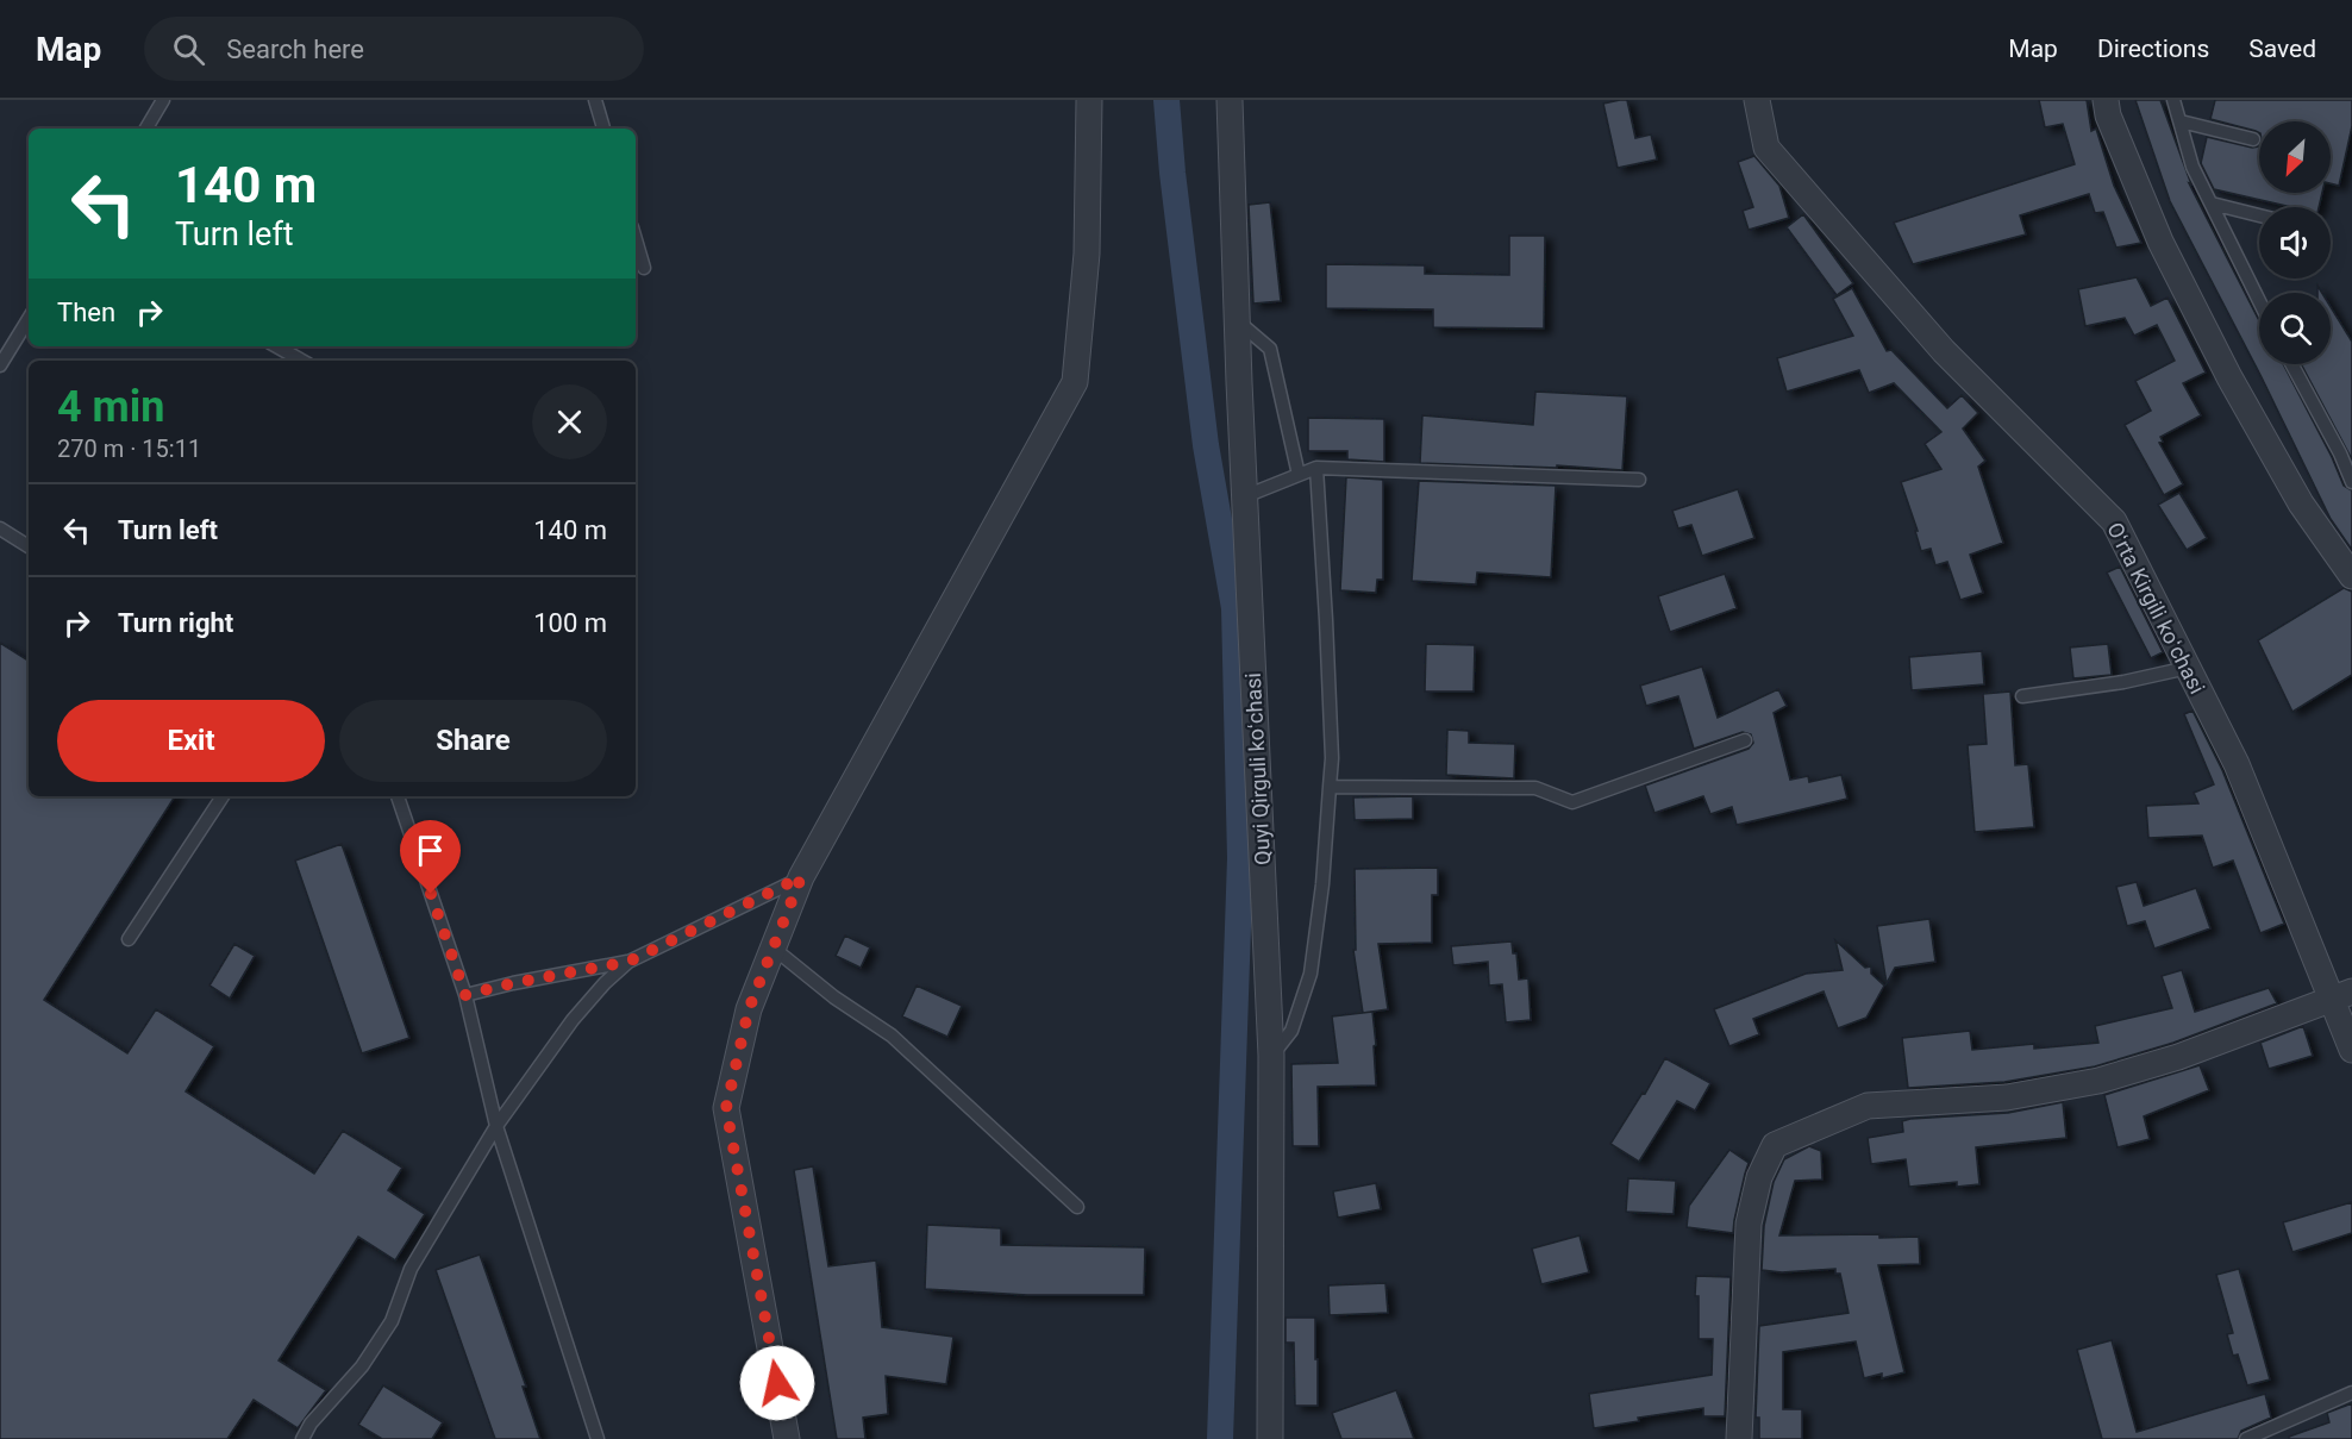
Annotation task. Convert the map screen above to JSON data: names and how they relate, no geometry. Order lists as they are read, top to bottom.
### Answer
{
  "streets": {
    "street": ["Oʻrta Kirgili koʻchasi", "Quyi Qirguli koʻchasi"]
  },
  "north": "bottom left",
  "page": {
    "header": "Map",
    "search": "Search here",
    "nav": ["Map", "Directions", "Saved"],
    "turn": ["140 m", "Turn left"],
    "then": "Then",
    "heading": ["4 min", "270 m · 15:11"],
    "list": [
      {
        "name": "Turn left",
        "value": "140 m"
      },
      {
        "name": "Turn right",
        "value": "100 m"
      }
    ],
    "buttons": ["Exit", "Share"]
  }
}
